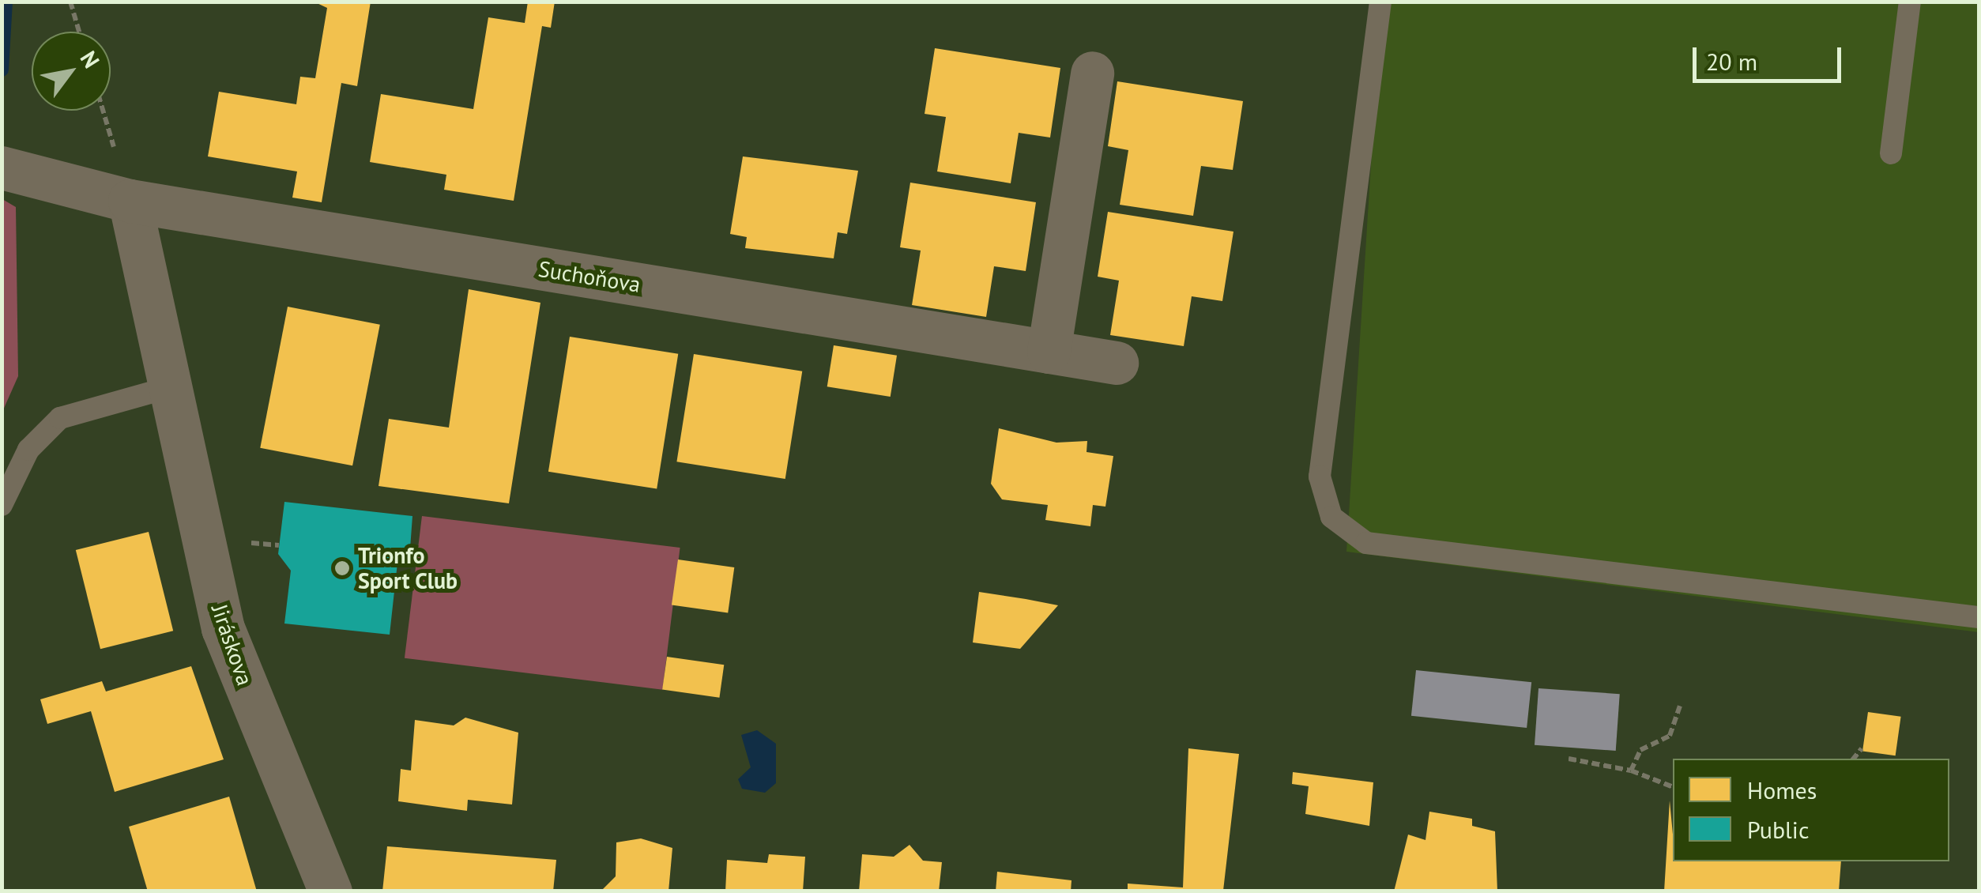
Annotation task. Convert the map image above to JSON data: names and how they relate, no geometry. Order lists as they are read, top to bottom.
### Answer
{
  "streets": {
    "street": ["Suchoňova", "Jiráskova"]
  },
  "crossings": [
    ["Suchoňova", "Jiráskova"]
  ],
  "places": ["Trionfo Sport Club"],
  "legend": ["Homes", "Public"],
  "scale_bar": "20 m",
  "north": "top right"
}
